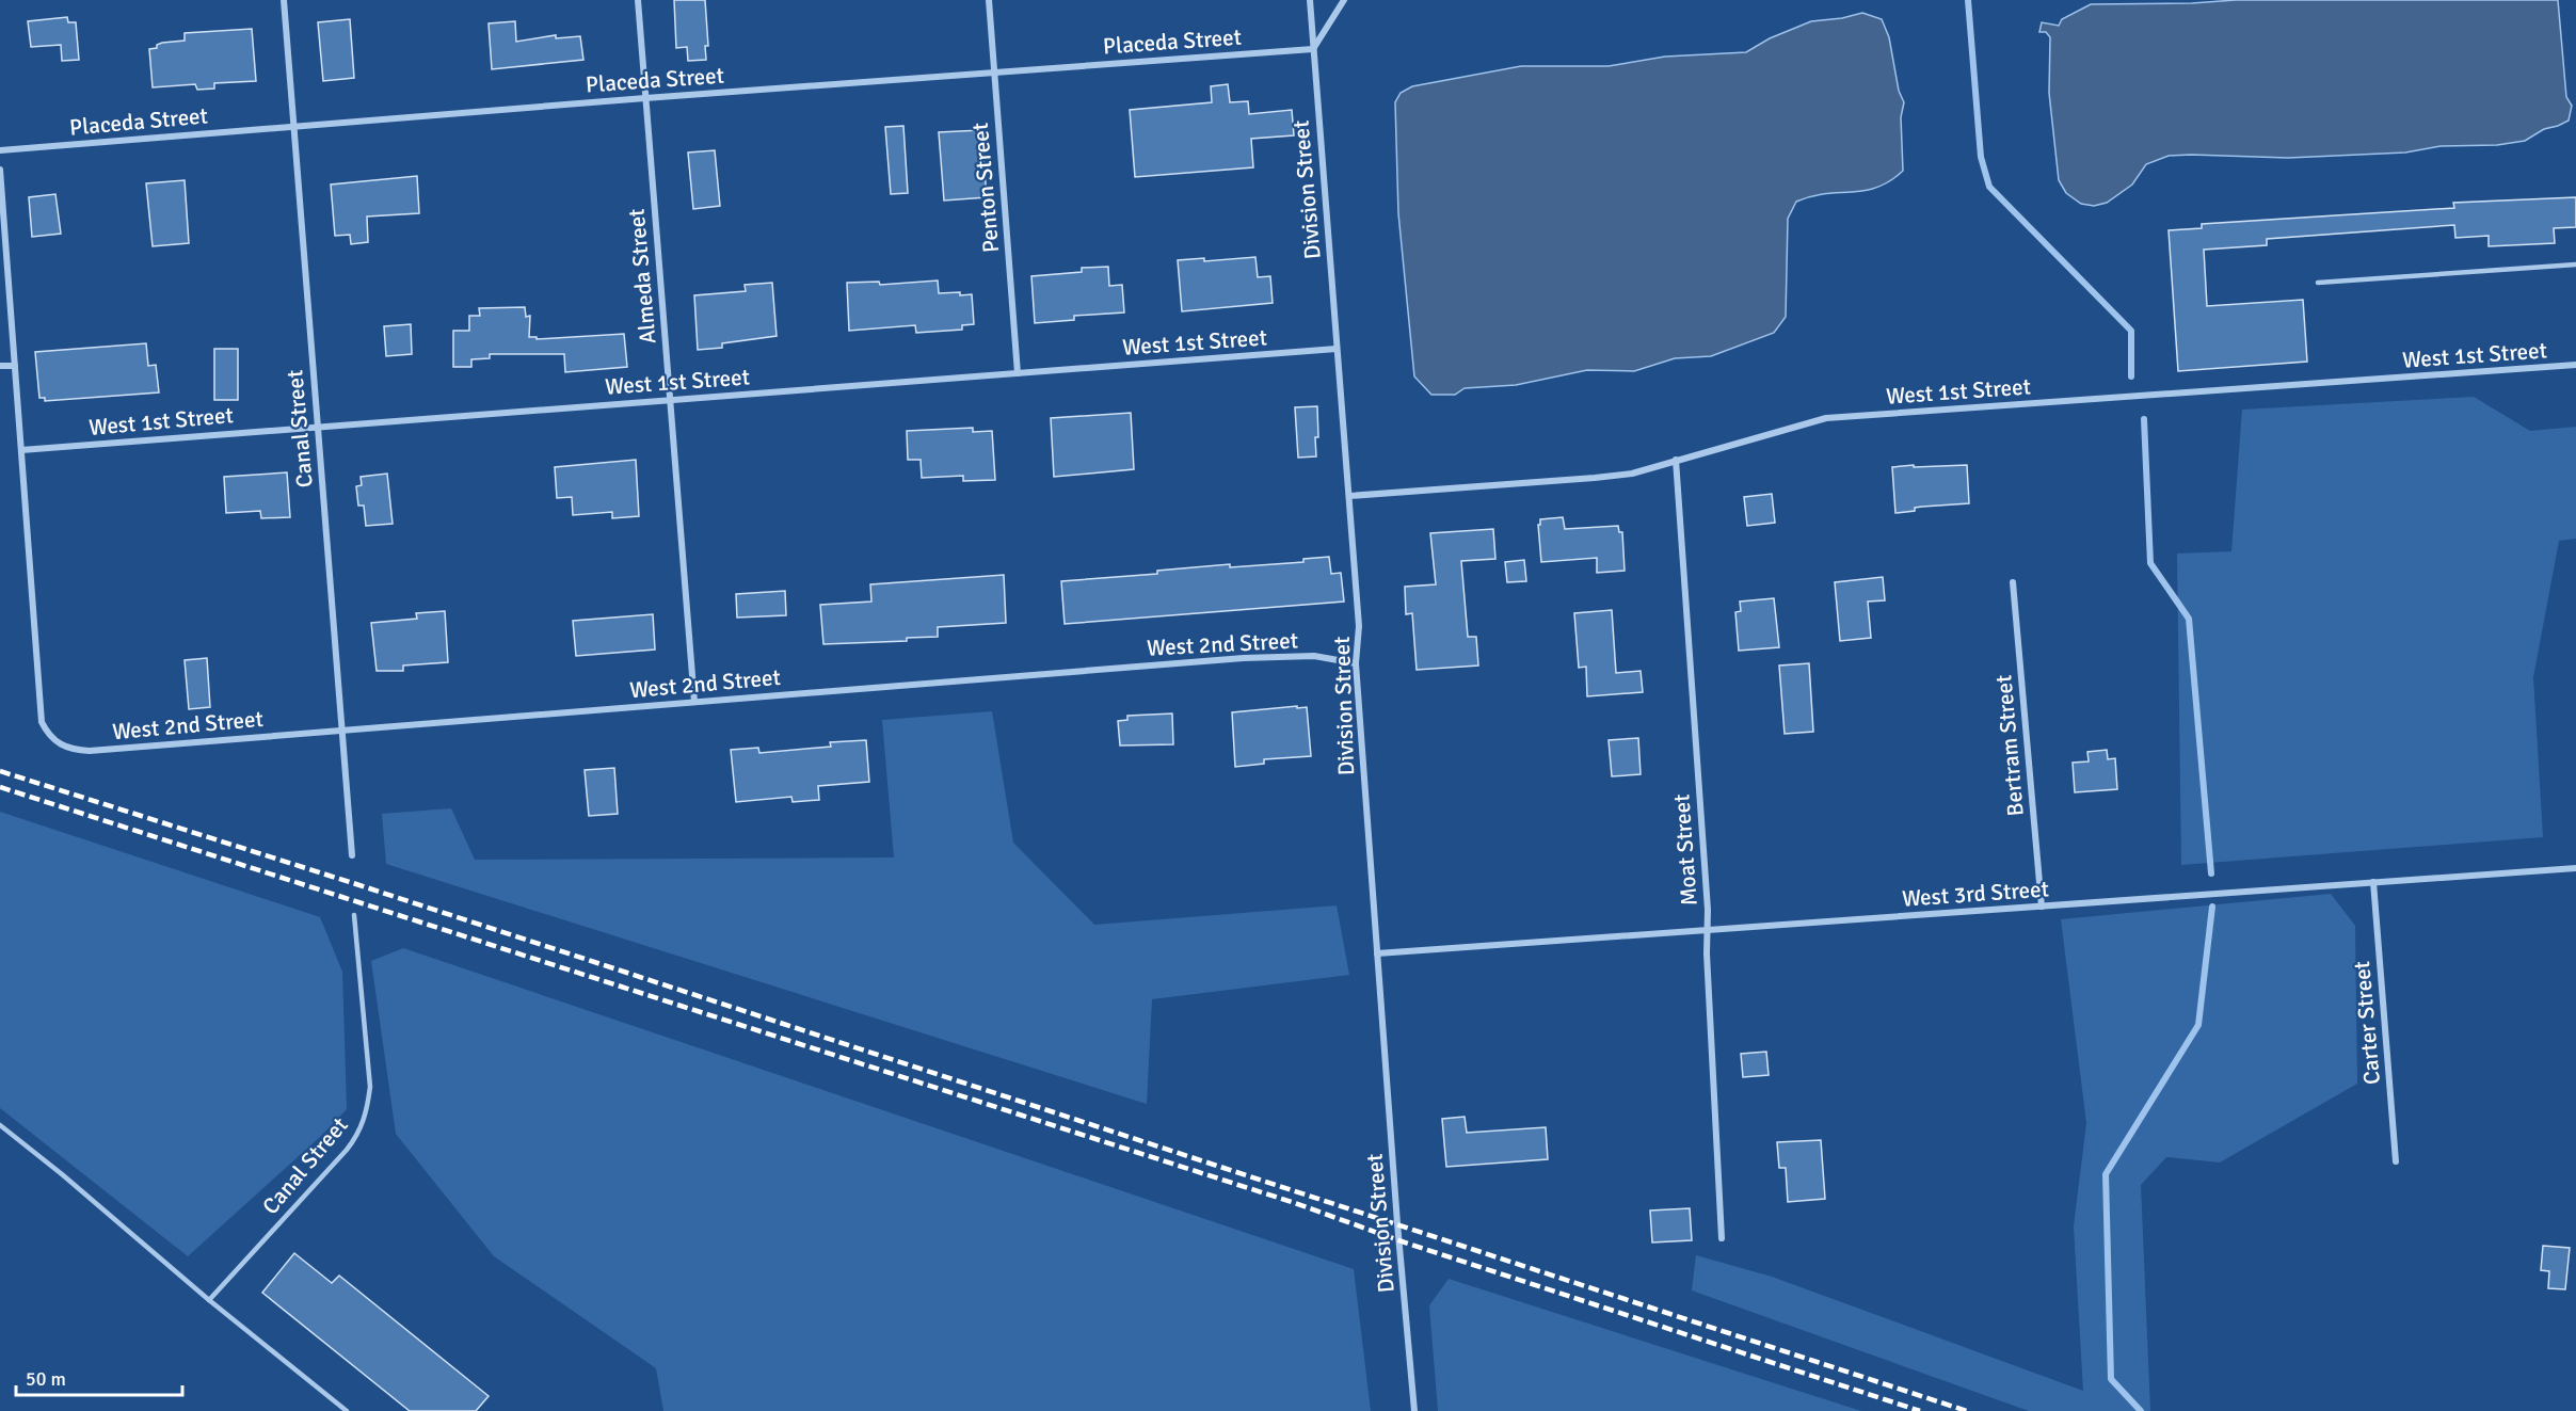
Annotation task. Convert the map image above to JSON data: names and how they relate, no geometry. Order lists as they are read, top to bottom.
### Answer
{
  "streets": {
    "street": [
      "Placeda Street",
      "Penton Street",
      "Division Street",
      "Almeda Street",
      "West 1st Street",
      "Canal Street",
      "West 2nd Street",
      "Bertram Street",
      "Moat Street",
      "West 3rd Street",
      "Carter Street"
    ]
  },
  "crossings": [
    ["Placeda Street", "Penton Street"],
    ["Placeda Street", "Division Street"],
    ["Placeda Street", "Almeda Street"],
    ["Placeda Street", "Canal Street"],
    ["Penton Street", "West 1st Street"],
    ["Division Street", "West 1st Street"],
    ["Division Street", "West 2nd Street"],
    ["Division Street", "West 3rd Street"],
    ["Almeda Street", "West 1st Street"],
    ["Almeda Street", "West 2nd Street"],
    ["West 1st Street", "Canal Street"],
    ["West 1st Street", "West 2nd Street"],
    ["West 1st Street", "Moat Street"],
    ["Canal Street", "West 2nd Street"],
    ["Bertram Street", "West 3rd Street"],
    ["Moat Street", "West 3rd Street"],
    ["West 3rd Street", "Carter Street"]
  ],
  "scale_bar": "50 m"
}
